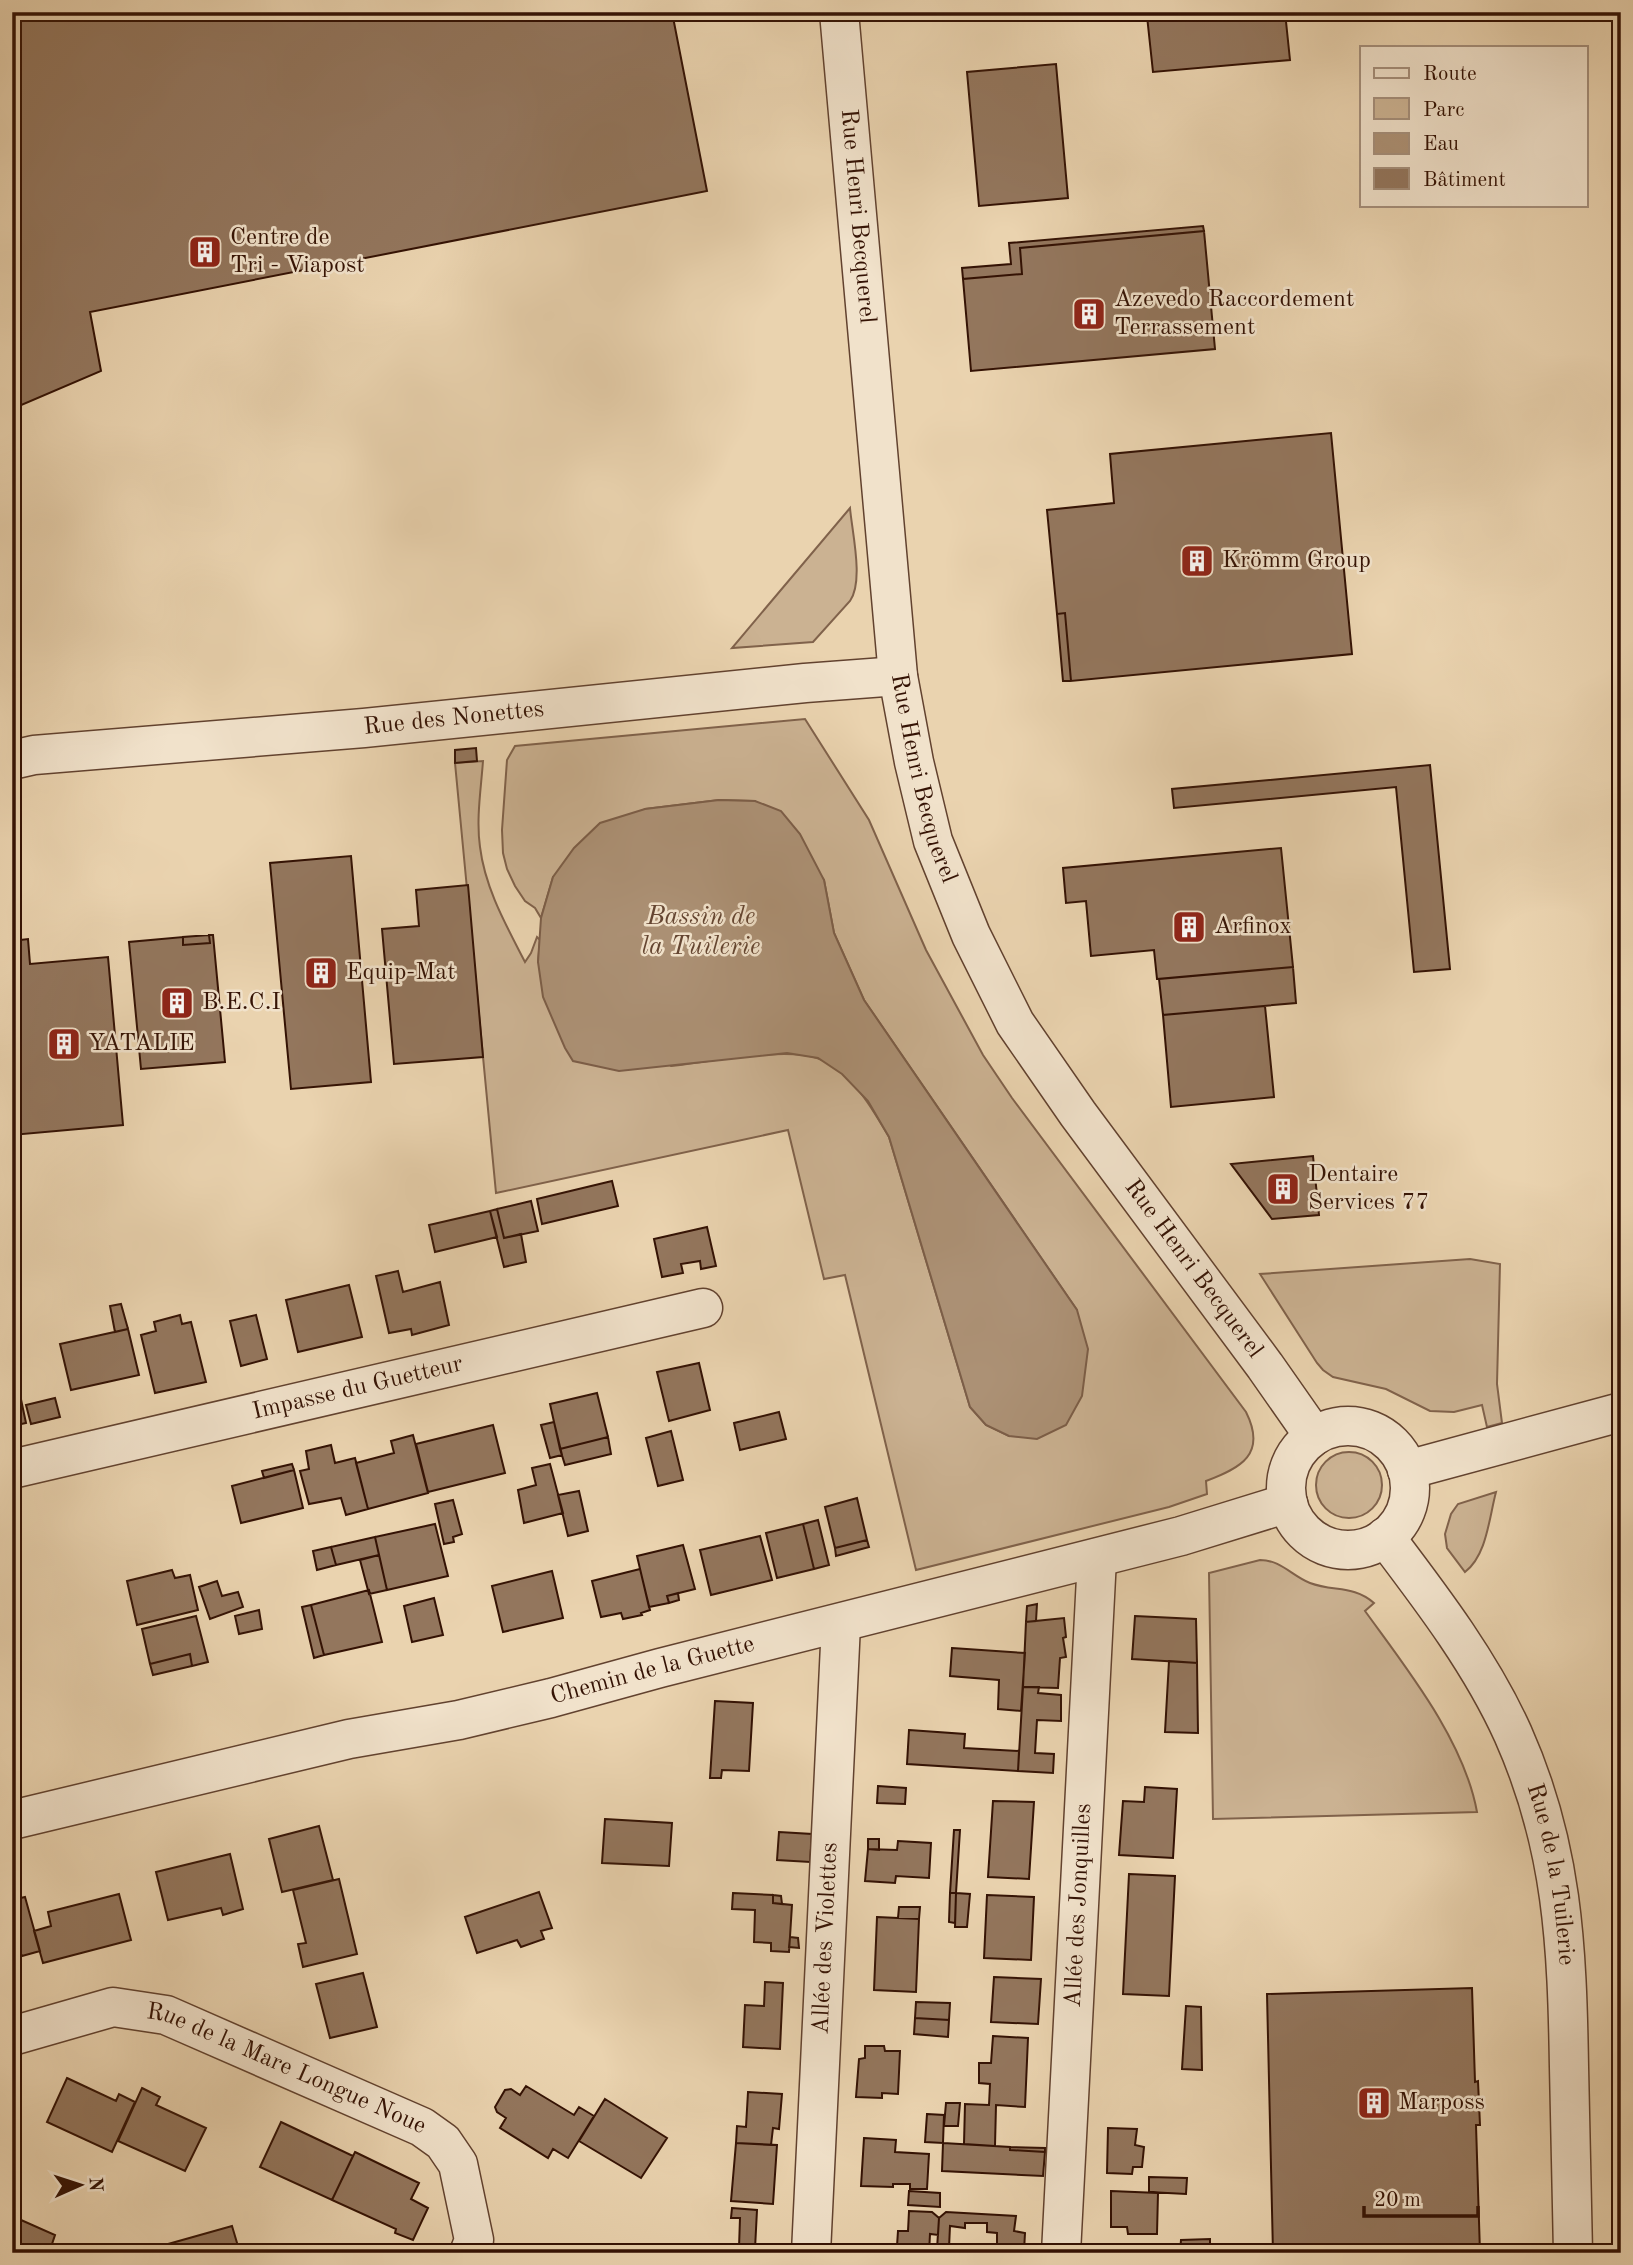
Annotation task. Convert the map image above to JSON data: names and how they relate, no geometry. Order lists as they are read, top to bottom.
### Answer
{
  "streets": {
    "street": [
      "Rue Henri Becquerel",
      "Rue des Nonettes",
      "Impasse du Guetteur",
      "Chemin de la Guette",
      "Rue de la Tuilerie",
      "Allée des Jonquilles",
      "Allée des Violettes",
      "Rue de la Mare Longue Noue"
    ]
  },
  "crossings": [
    ["Rue Henri Becquerel", "Rue des Nonettes"],
    ["Rue Henri Becquerel", "Chemin de la Guette"],
    ["Rue Henri Becquerel", "Rue de la Tuilerie"],
    ["Chemin de la Guette", "Rue de la Tuilerie"],
    ["Chemin de la Guette", "Allée des Jonquilles"],
    ["Chemin de la Guette", "Allée des Violettes"]
  ],
  "water": ["Bassin de la Tuilerie"],
  "places": {
    "building": [
      "Centre de Tri - Viapost",
      "Azevedo Raccordement Terrassement",
      "Krömm Group",
      "Arfinox",
      "Equip-Mat",
      "B.E.C.I",
      "YATALIE",
      "Dentaire Services 77",
      "Marposs"
    ]
  },
  "legend": [
    "Route",
    "Parc",
    "Eau",
    "Bâtiment"
  ],
  "scale_bar": "20 m",
  "north": "right"
}
